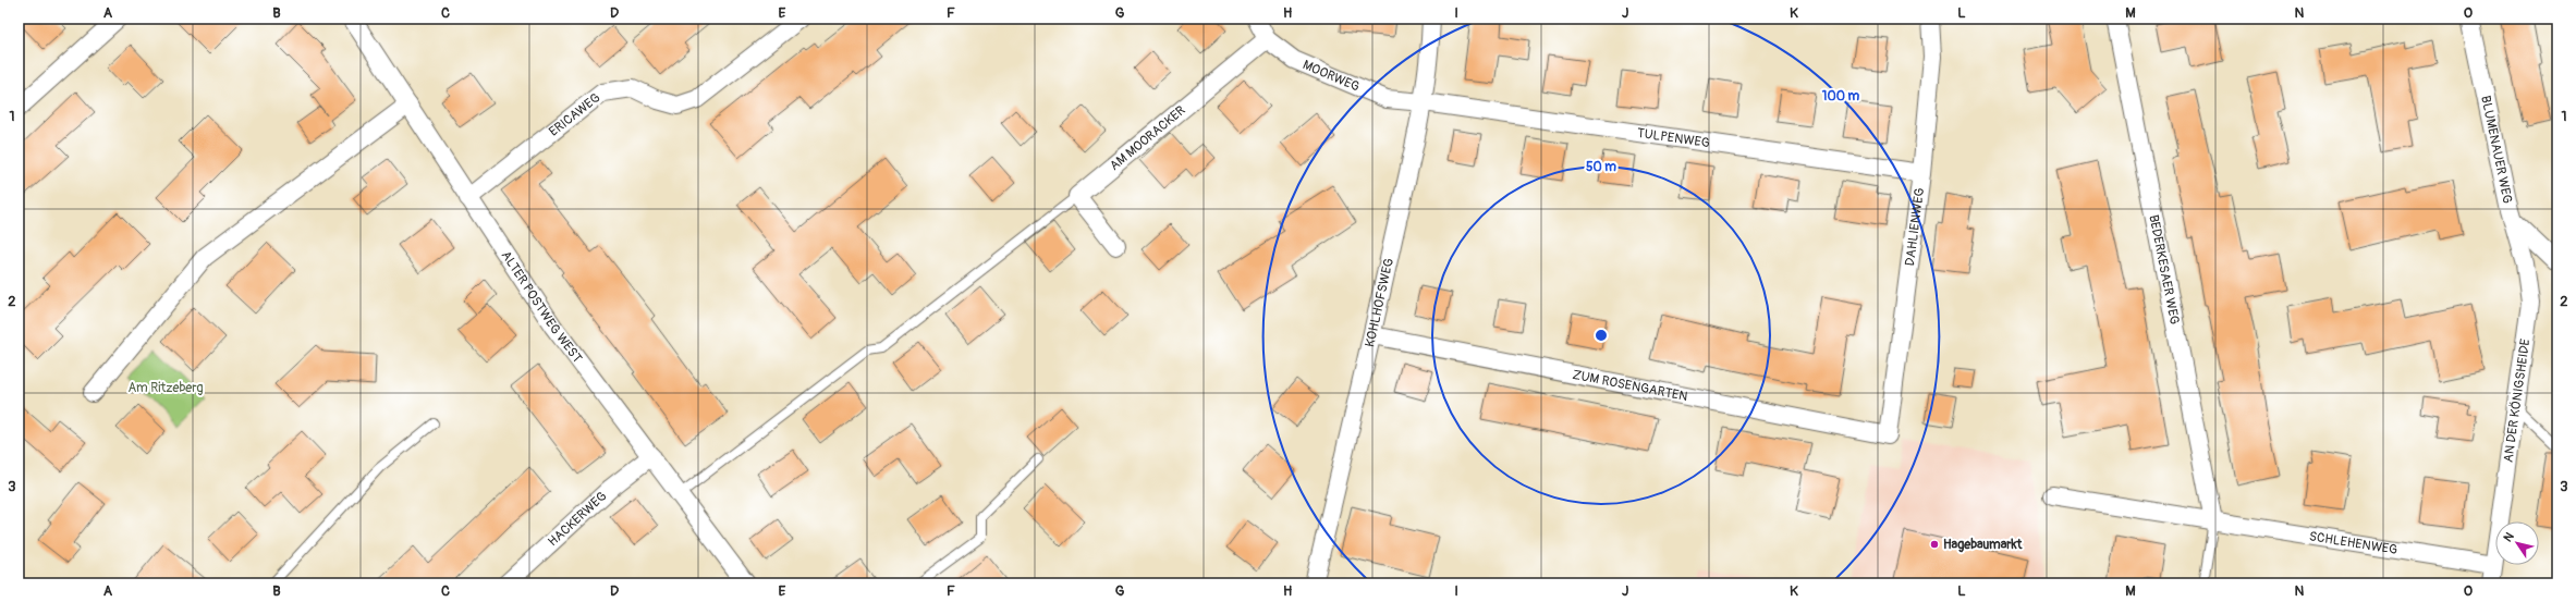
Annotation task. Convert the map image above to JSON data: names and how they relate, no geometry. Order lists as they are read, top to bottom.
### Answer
{
  "streets": {
    "street": [
      "MOORWEG",
      "ERICAWEG",
      "AM MOORACKER",
      "TULPENWEG",
      "BLUMENAUER WEG",
      "DAHLIENWEG",
      "BEDERKESAER WEG",
      "KOHLHOFSWEG",
      "ALTER POSTWEG WEST",
      "ZUM ROSENGARTEN",
      "AN DER KÖNIGSHEIDE",
      "HACKERWEG",
      "SCHLEHENWEG"
    ]
  },
  "crossings": [
    ["MOORWEG", "AM MOORACKER"],
    ["MOORWEG", "TULPENWEG"],
    ["MOORWEG", "KOHLHOFSWEG"],
    ["ERICAWEG", "ALTER POSTWEG WEST"],
    ["TULPENWEG", "DAHLIENWEG"],
    ["TULPENWEG", "KOHLHOFSWEG"],
    ["BLUMENAUER WEG", "AN DER KÖNIGSHEIDE"],
    ["DAHLIENWEG", "ZUM ROSENGARTEN"],
    ["BEDERKESAER WEG", "SCHLEHENWEG"],
    ["KOHLHOFSWEG", "ZUM ROSENGARTEN"],
    ["ALTER POSTWEG WEST", "HACKERWEG"],
    ["AN DER KÖNIGSHEIDE", "SCHLEHENWEG"]
  ],
  "parks": ["Am Ritzeberg"],
  "places": ["Hagebaumarkt"],
  "north": "top left",
  "grid": {
    "columns": [
      "A",
      "B",
      "C",
      "D",
      "E",
      "F",
      "G",
      "H",
      "I",
      "J",
      "K",
      "L",
      "M",
      "N",
      "O"
    ],
    "rows": ["1", "2", "3"]
  },
  "rings": ["100 m", "50 m"]
}
